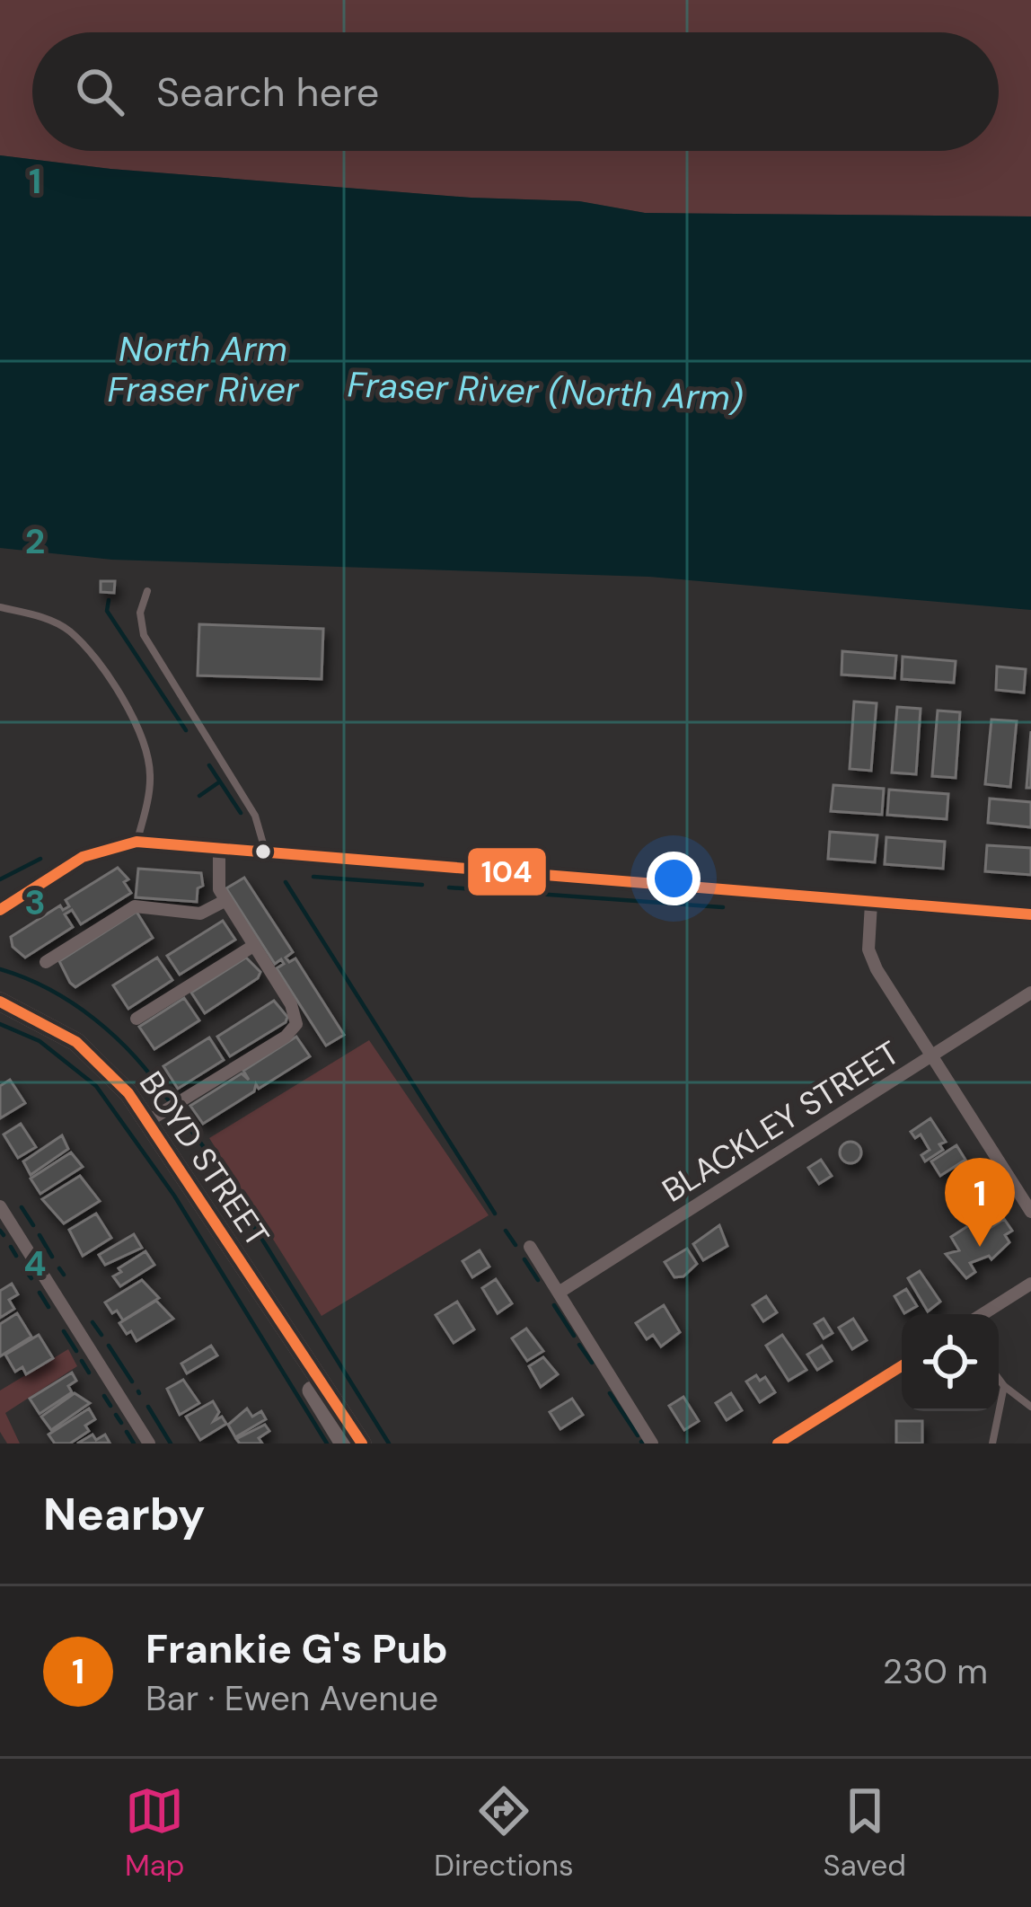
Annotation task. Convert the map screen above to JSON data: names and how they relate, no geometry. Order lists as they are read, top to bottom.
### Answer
{
  "streets": {
    "main road": ["BOYD STREET"],
    "street": ["BLACKLEY STREET"]
  },
  "water": ["North Arm Fraser River", "Fraser River (North Arm)"],
  "lines": ["transit line 104"],
  "page": {
    "search": "Search here",
    "pins": "1",
    "heading": "Nearby",
    "list": [
      {
        "mark": "1",
        "name": "Frankie G's Pub",
        "note": "Bar · Ewen Avenue",
        "value": "230 m"
      }
    ],
    "nav": ["Map", "Directions", "Saved"]
  },
  "grid": {
    "rows": [
      "1",
      "2",
      "3",
      "4"
    ]
  }
}
